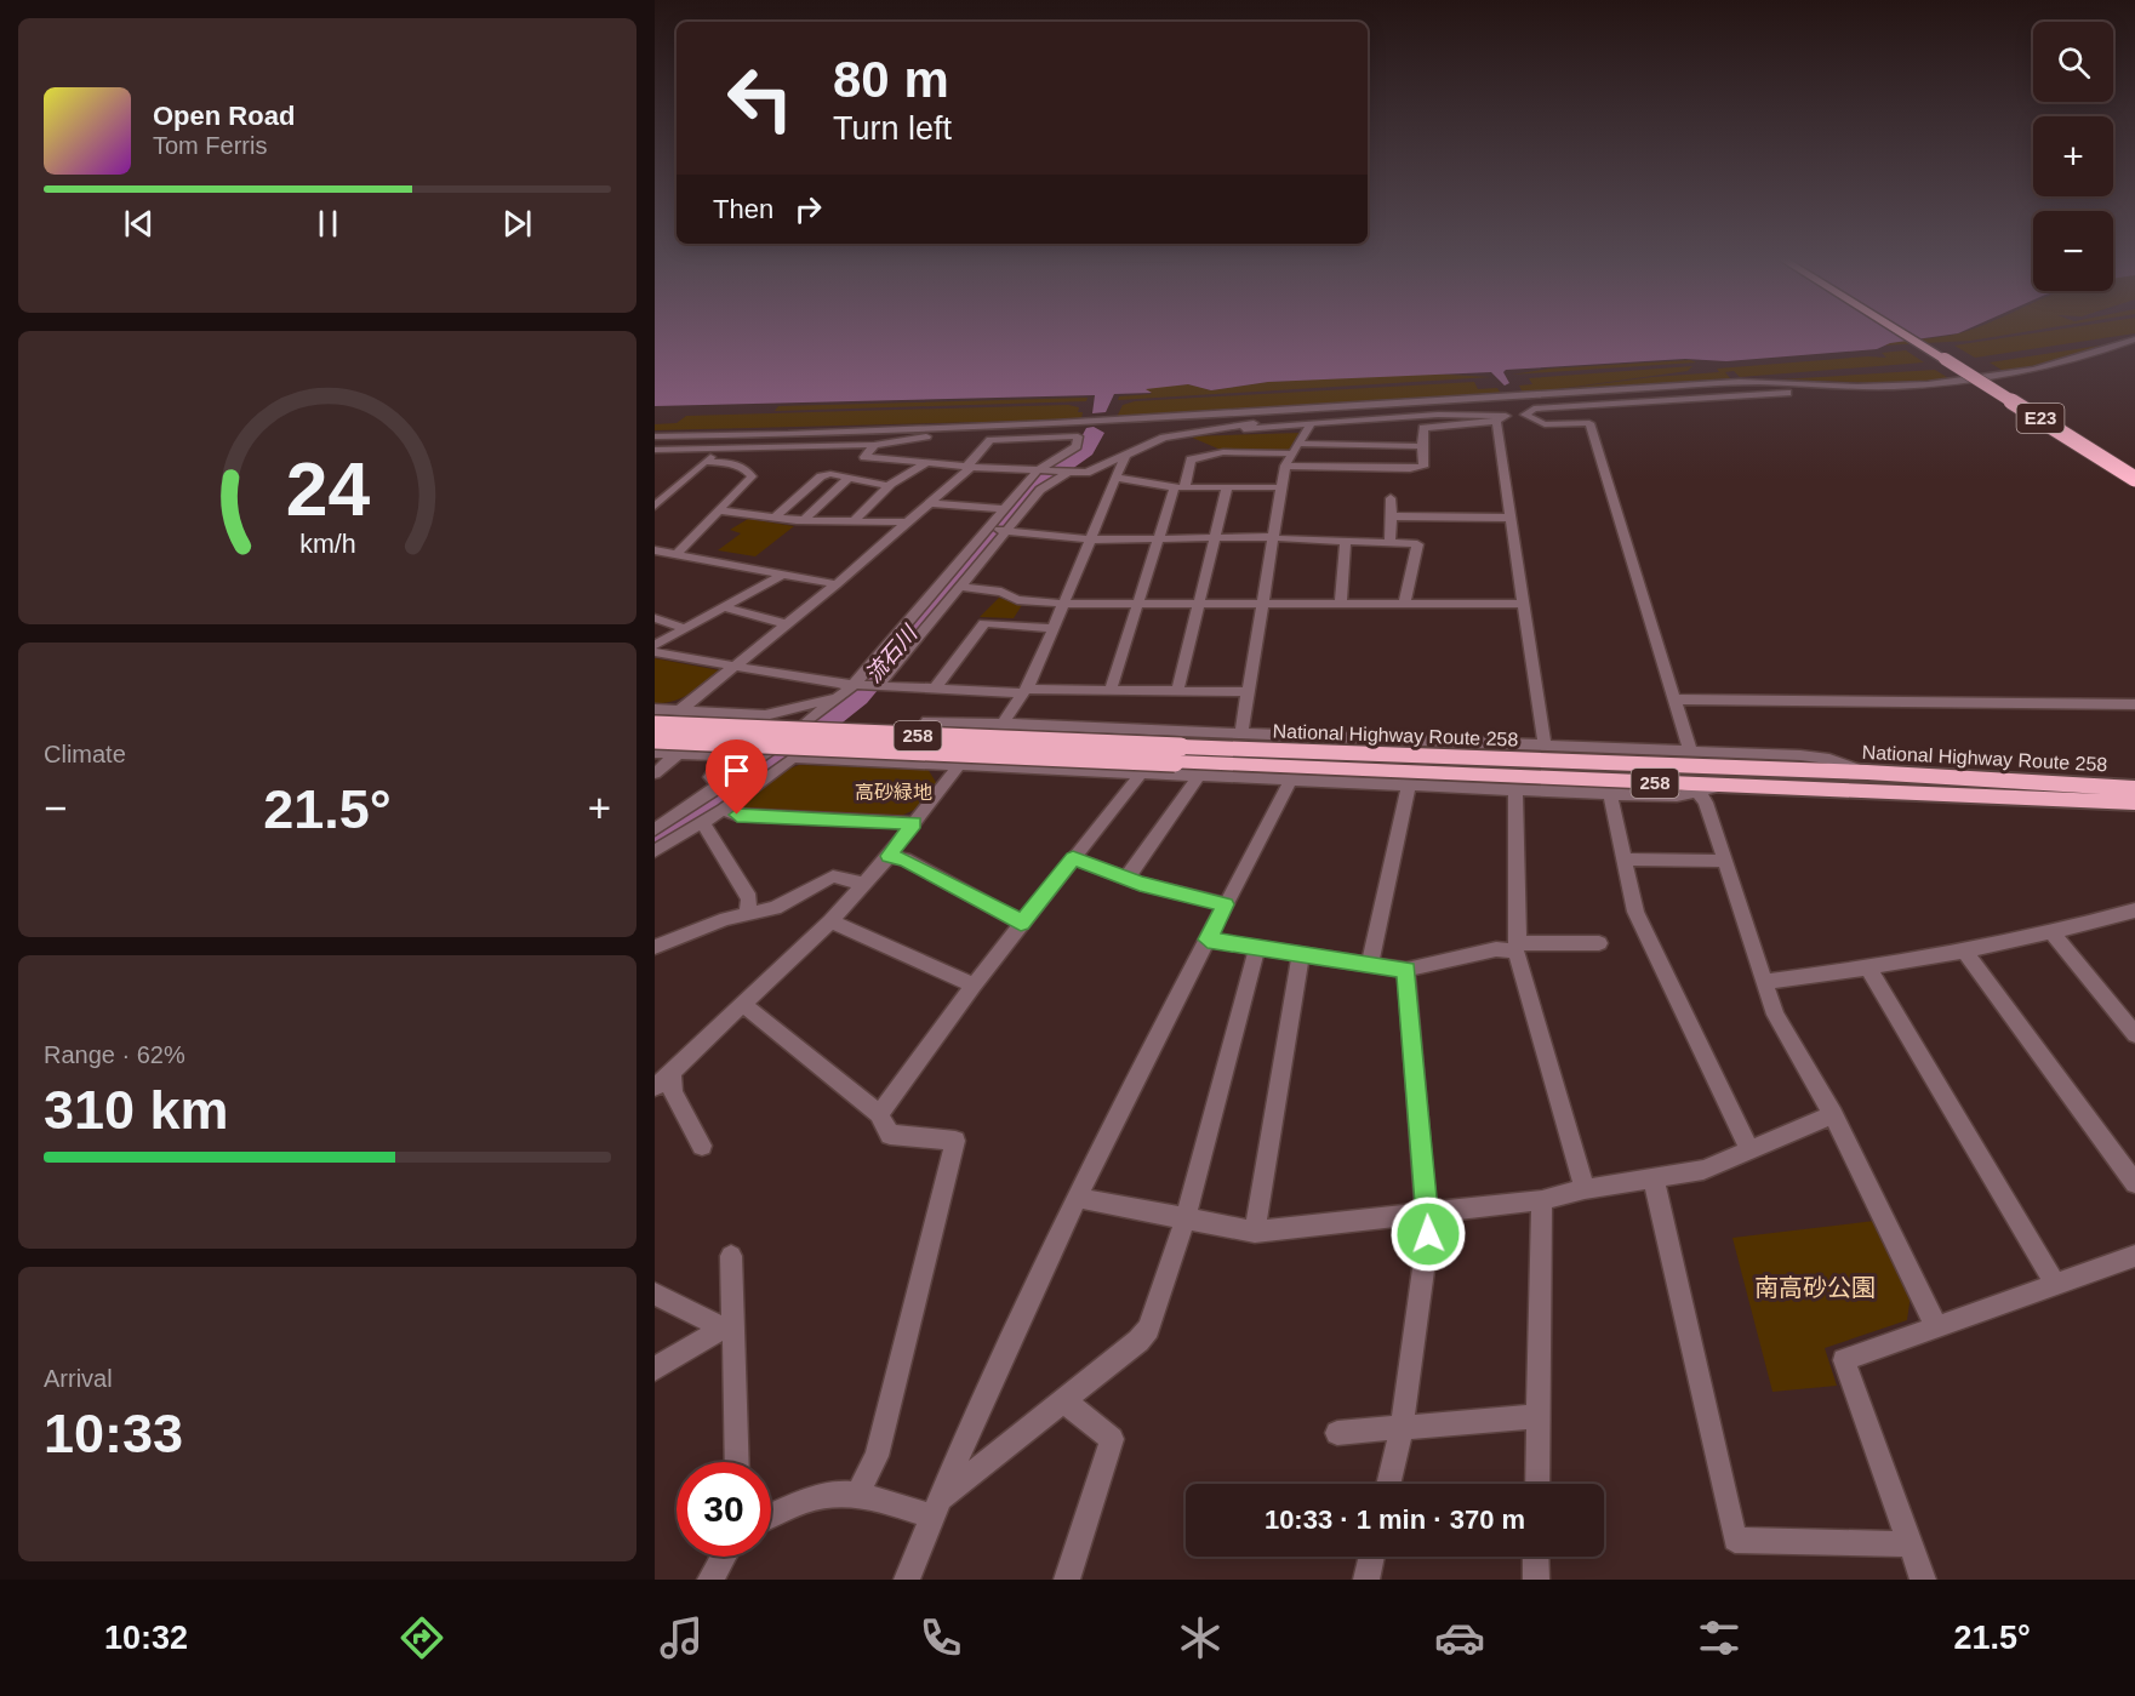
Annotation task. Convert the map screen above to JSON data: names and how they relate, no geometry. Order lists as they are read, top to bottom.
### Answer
{
  "streets": {
    "highway": ["E23", "National Highway Route 258", "258"]
  },
  "water": ["流石川"],
  "parks": ["高砂緑地", "南高砂公園"],
  "page": {
    "map_buttons": ["+", "−"],
    "turn": ["80 m", "Turn left"],
    "song": ["Open Road", "Tom Ferris"],
    "then": "Then",
    "tile": [
      "Climate",
      ["Range · 62%", "310 km"],
      ["Arrival", "10:33"]
    ],
    "heat": ["−", "21.5°", "+"],
    "limit": "30",
    "trip": "10:33 · 1 min · 370 m",
    "tabs": ["10:32", "21.5°"],
    "gauge": ["24", "km/h"]
  }
}
